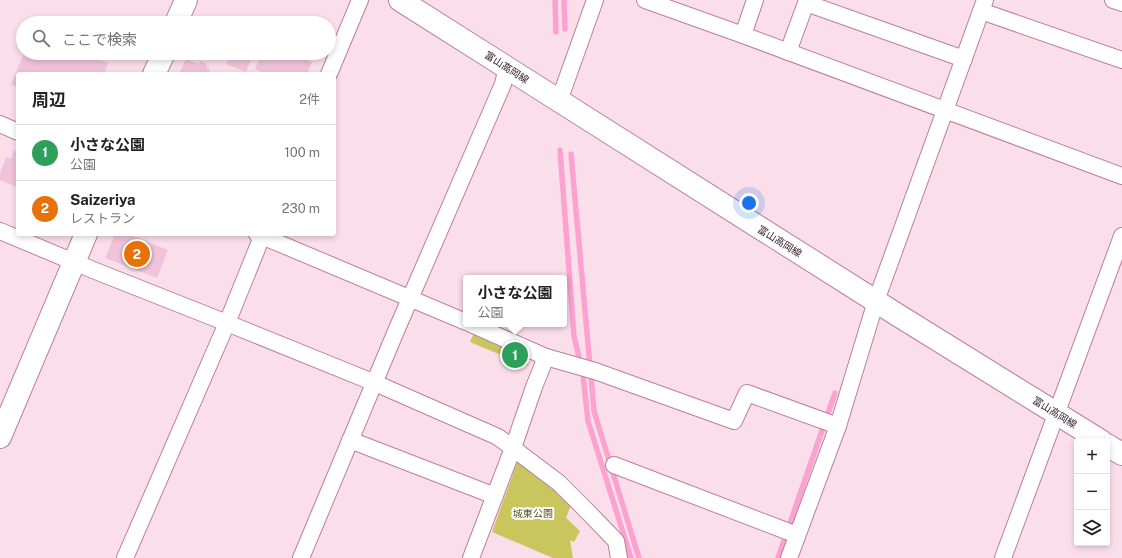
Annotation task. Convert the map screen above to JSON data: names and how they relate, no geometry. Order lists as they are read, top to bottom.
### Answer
{
  "streets": {
    "main road": ["富山高岡線"]
  },
  "parks": ["城東公園"],
  "page": {
    "search": "ここで検索",
    "heading": ["周辺", "2件"],
    "list": [
      {
        "mark": "1",
        "name": "小さな公園",
        "note": "公園",
        "value": "100 m"
      },
      {
        "mark": "2",
        "name": "Saizeriya",
        "note": "レストラン",
        "value": "230 m"
      }
    ],
    "pins": ["2", "1"],
    "popup": ["小さな公園", "公園"],
    "map_buttons": ["+", "−"]
  }
}
